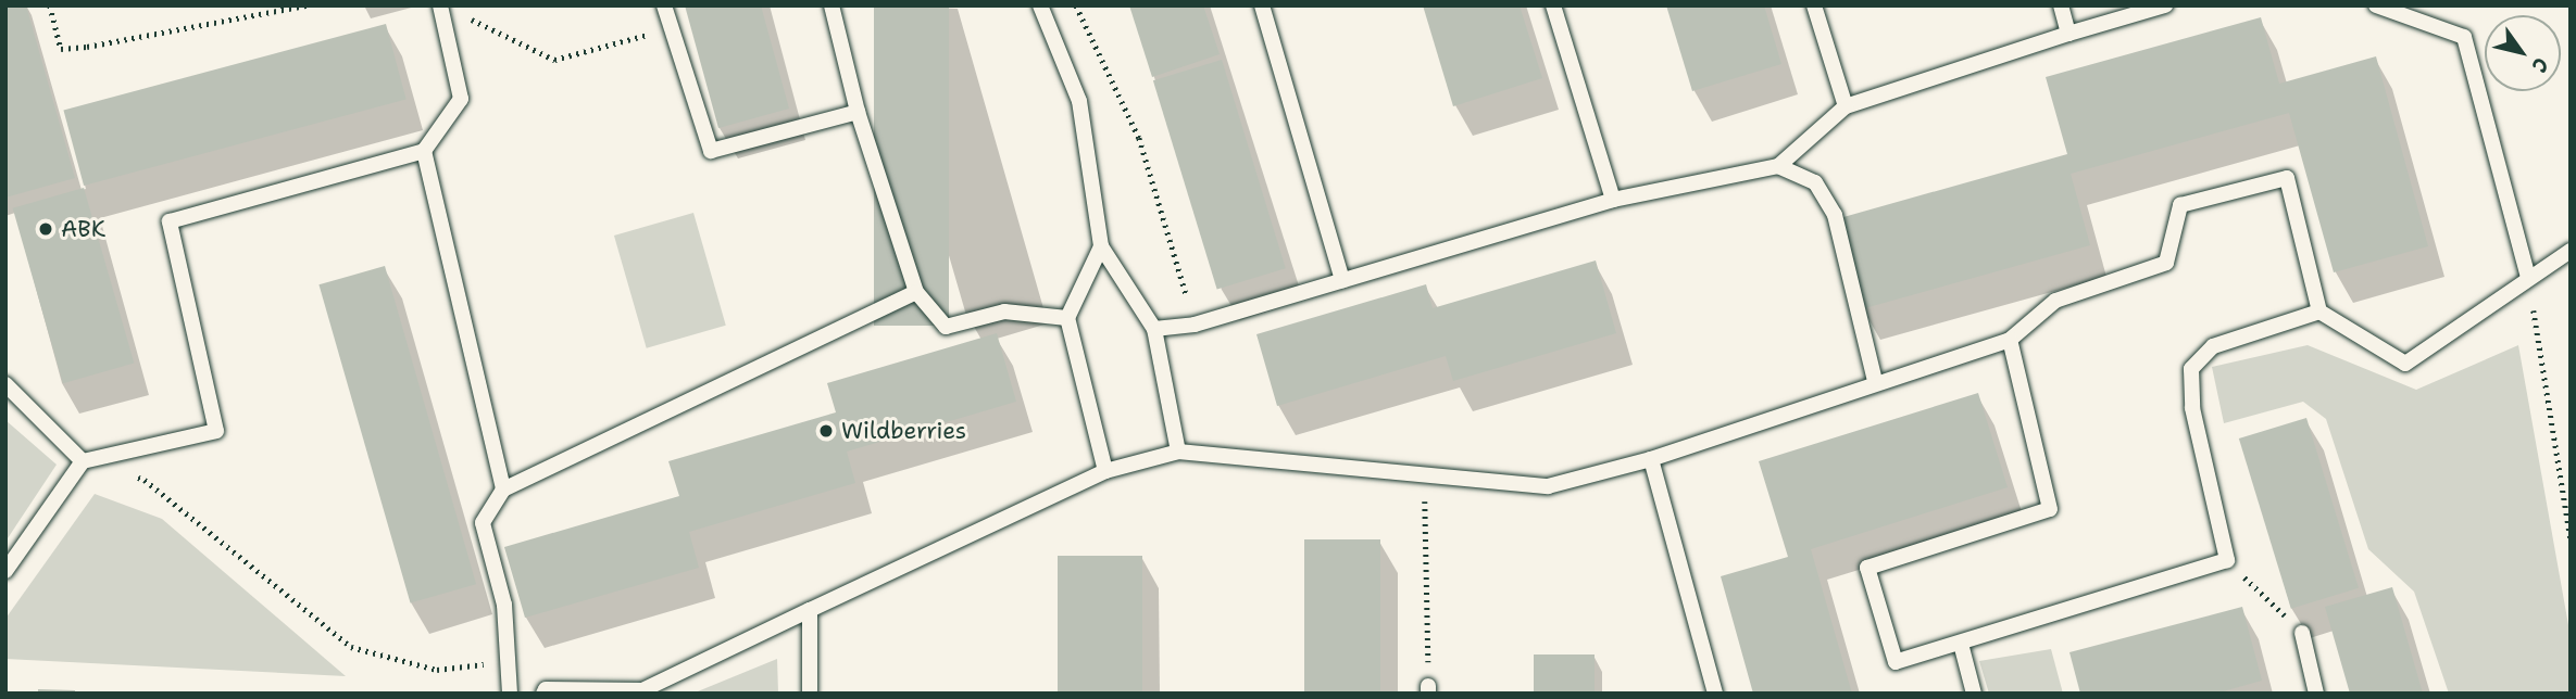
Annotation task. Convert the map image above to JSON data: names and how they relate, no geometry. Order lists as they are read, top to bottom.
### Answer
{
  "places": ["АВК", "Wildberries"],
  "north": "bottom right"
}
